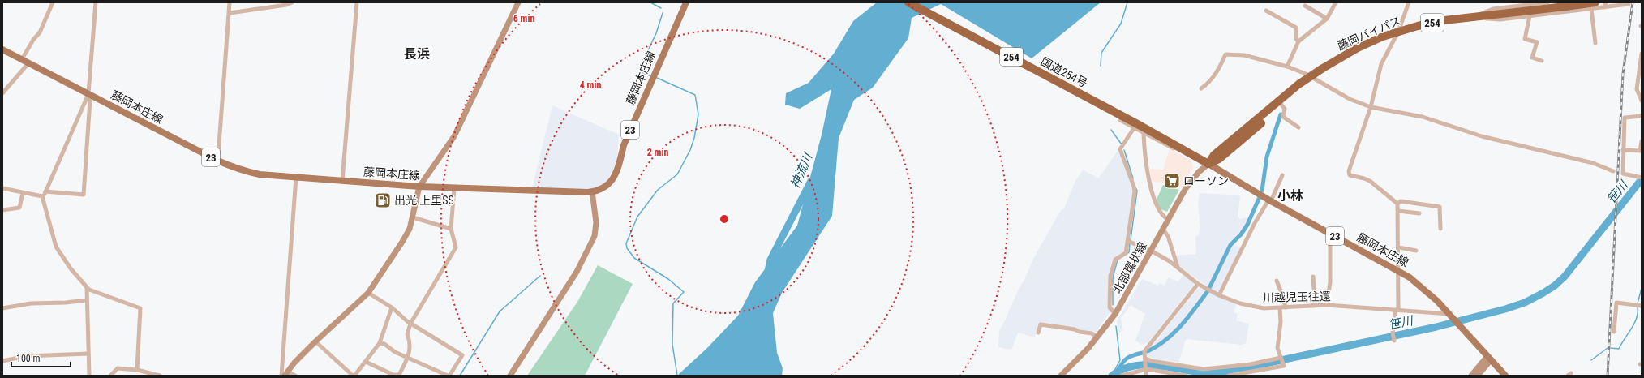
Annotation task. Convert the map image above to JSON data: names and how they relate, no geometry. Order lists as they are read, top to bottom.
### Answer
{
  "streets": {
    "highway": ["254", "藤岡バイパス", "国道254号"],
    "main road": ["藤岡本庄線", "23"],
    "street": ["北部環状線", "川越児玉往還"]
  },
  "crossings": [
    ["藤岡バイパス", "国道254号"],
    ["藤岡バイパス", "藤岡本庄線"],
    ["藤岡バイパス", "北部環状線"],
    ["国道254号", "藤岡本庄線"],
    ["国道254号", "北部環状線"],
    ["藤岡本庄線", "北部環状線"],
    ["藤岡本庄線", "川越児玉往還"],
    ["北部環状線", "川越児玉往還"]
  ],
  "districts": ["長浜", "小林"],
  "water": ["神流川", "笹川"],
  "places": {
    "supermarket": ["ローソン"],
    "fuel station": ["出光 上里SS"]
  },
  "scale_bar": "100 m",
  "rings": ["6 min", "4 min", "2 min"]
}
